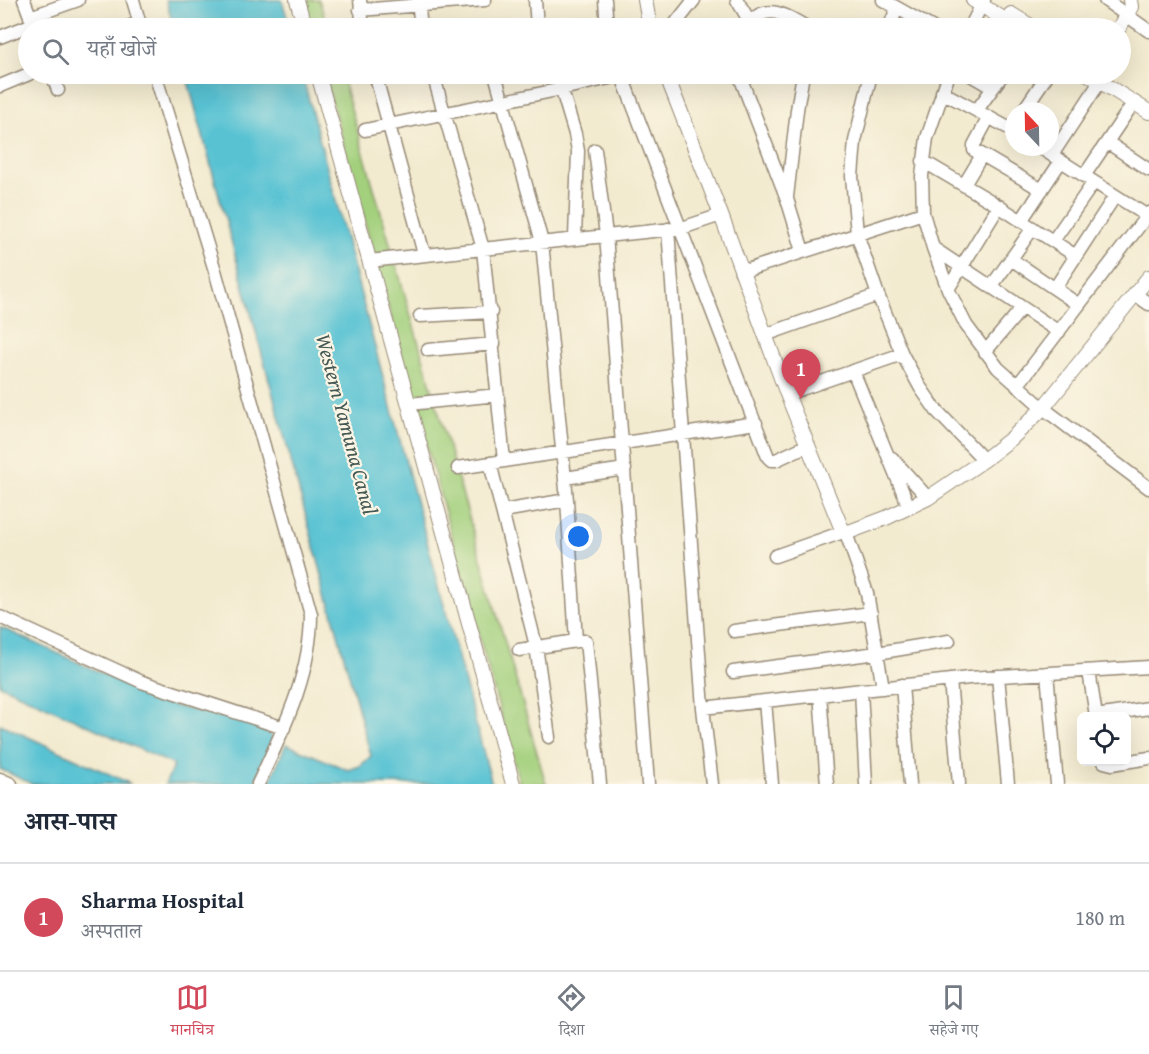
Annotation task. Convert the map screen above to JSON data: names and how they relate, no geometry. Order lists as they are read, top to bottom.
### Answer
{
  "water": ["Western Yamuna Canal"],
  "north": "top",
  "page": {
    "search": "यहाँ खोजें",
    "pins": "1",
    "heading": "आस-पास",
    "list": [
      {
        "mark": "1",
        "name": "Sharma Hospital",
        "note": "अस्पताल",
        "value": "180 m"
      }
    ],
    "nav": ["मानचित्र", "दिशा", "सहेजे गए"]
  }
}
